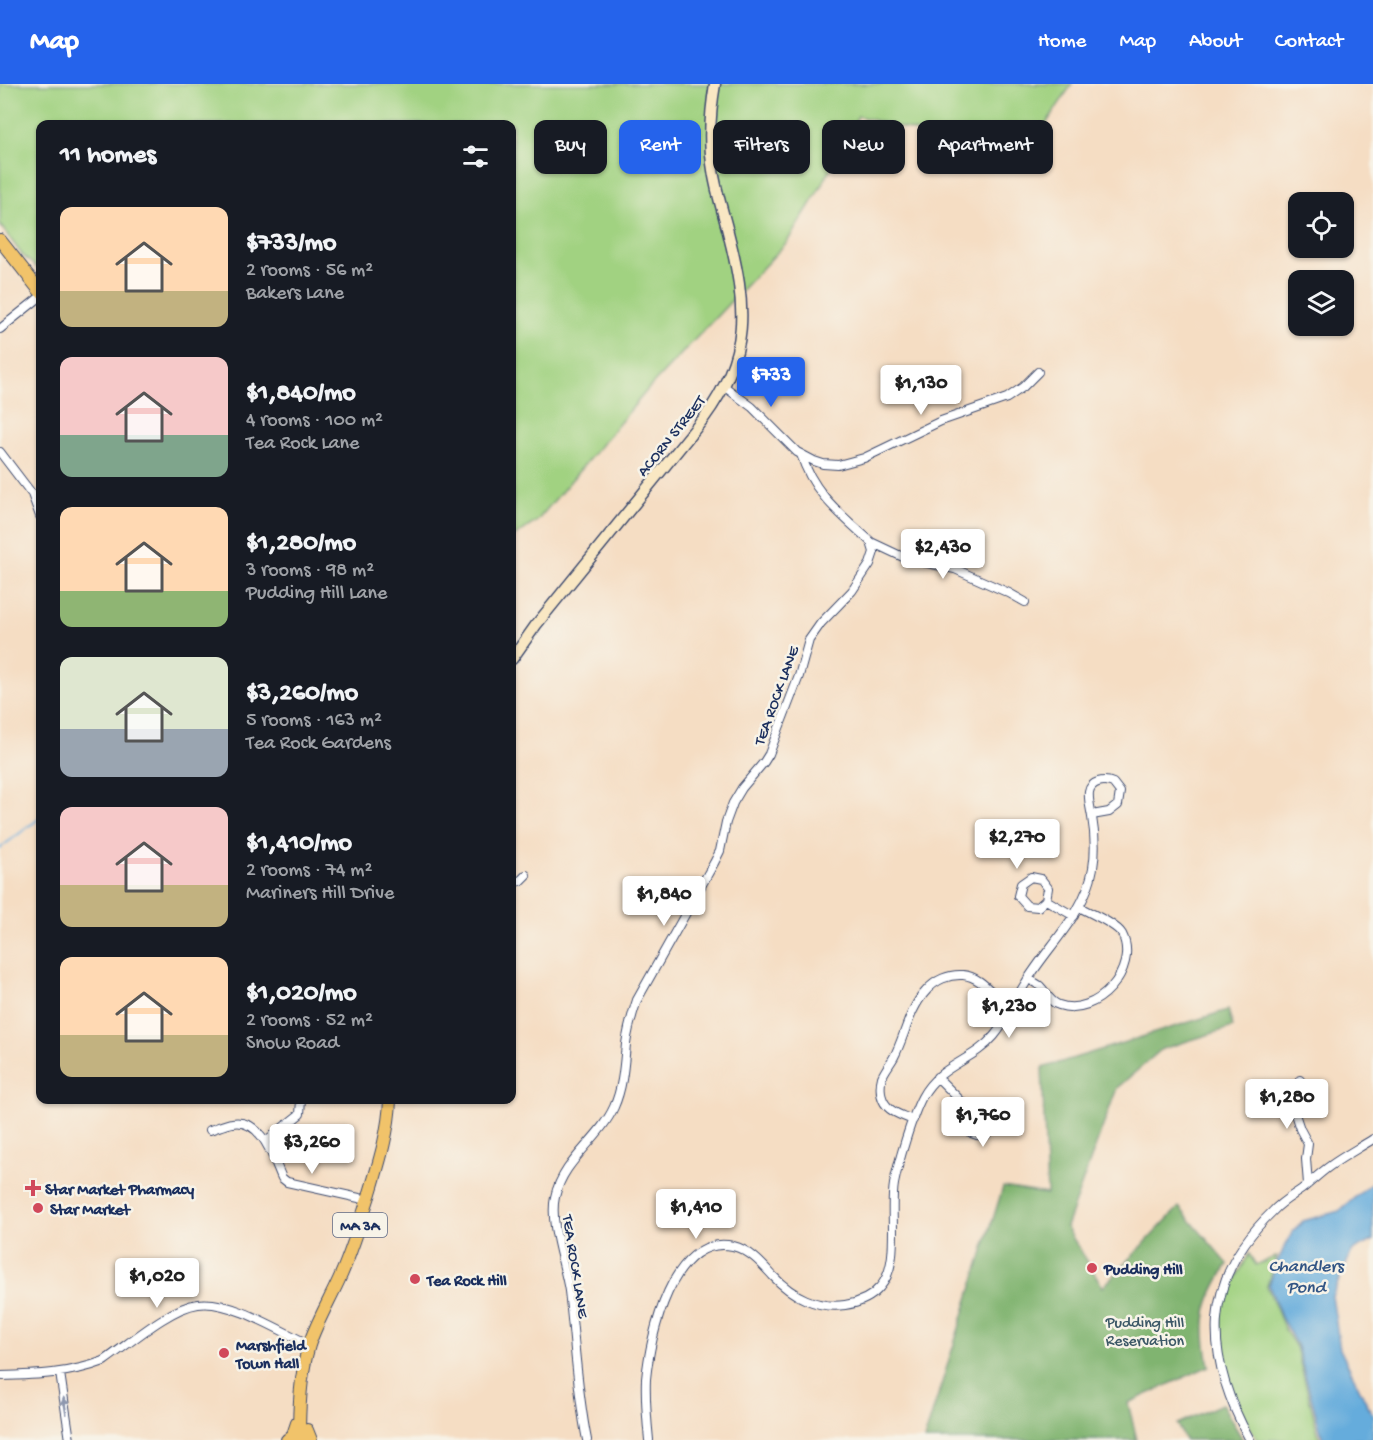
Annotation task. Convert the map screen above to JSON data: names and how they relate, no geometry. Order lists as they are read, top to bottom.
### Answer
{
  "streets": {
    "main road": ["ACORN STREET", "MA 3A"],
    "street": ["TEA ROCK LANE"]
  },
  "water": ["Chandlers Pond"],
  "parks": ["Pudding Hill Reservation"],
  "places": {
    "health": ["Star Market Pharmacy"],
    "other": [
      "Star Market",
      "Pudding Hill",
      "Tea Rock Hill",
      "Marshfield Town Hall"
    ]
  },
  "page": {
    "header": "Map",
    "nav": [
      "Home",
      "Map",
      "About",
      "Contact"
    ],
    "chip": [
      "Buy",
      "Rent",
      "Filters",
      "New",
      "Apartment"
    ],
    "heading": "11 homes",
    "list": [
      {
        "name": "$733/mo",
        "note": "2 rooms · 56 m² · Bakers Lane"
      },
      {
        "name": "$1,840/mo",
        "note": "4 rooms · 100 m² · Tea Rock Lane"
      },
      {
        "name": "$1,280/mo",
        "note": "3 rooms · 98 m² · Pudding Hill Lane"
      },
      {
        "name": "$3,260/mo",
        "note": "5 rooms · 163 m² · Tea Rock Gardens"
      },
      {
        "name": "$1,410/mo",
        "note": "2 rooms · 74 m² · Mariners Hill Drive"
      },
      {
        "name": "$1,020/mo",
        "note": "2 rooms · 52 m² · Snow Road"
      }
    ],
    "price": [
      "$733",
      "$1,130",
      "$2,430",
      "$2,270",
      "$1,840",
      "$1,230",
      "$1,280",
      "$1,760",
      "$3,260",
      "$1,410",
      "$1,020"
    ]
  }
}
